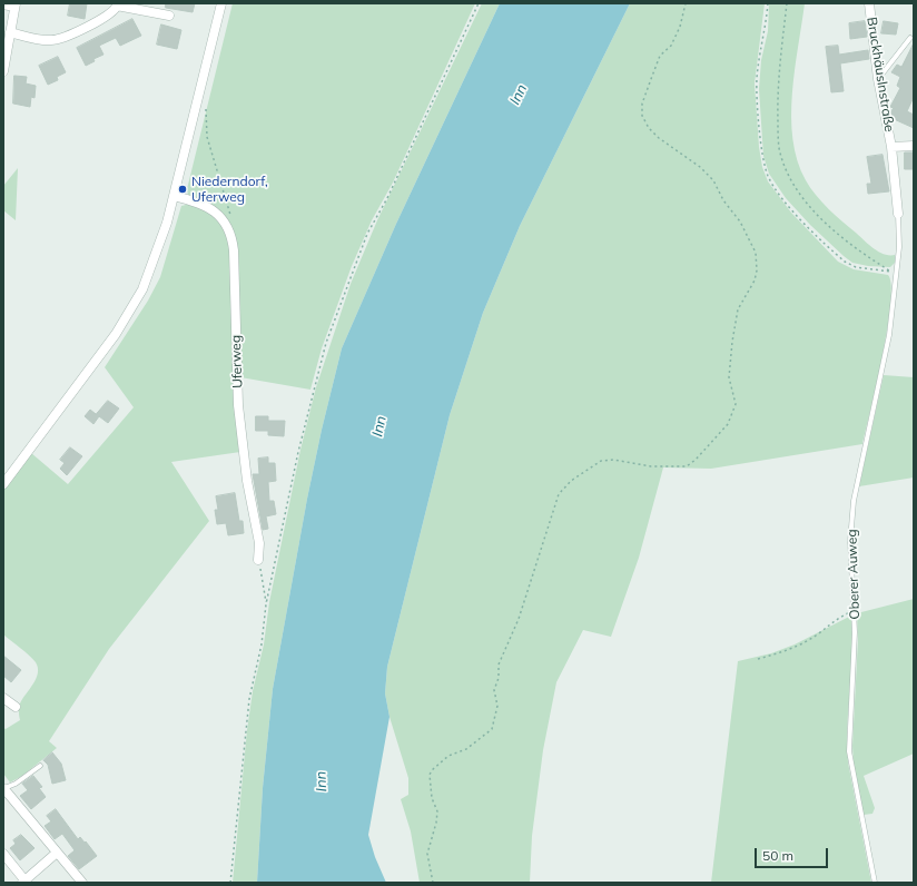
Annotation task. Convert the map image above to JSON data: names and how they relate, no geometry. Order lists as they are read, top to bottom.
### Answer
{
  "streets": {
    "street": ["Bruckhäuslnstraße", "Uferweg"],
    "lane": ["Oberer Auweg"]
  },
  "crossings": [
    ["Bruckhäuslnstraße", "Oberer Auweg"]
  ],
  "water": ["Inn"],
  "places": ["Niederndorf, Uferweg"],
  "scale_bar": "50 m"
}
